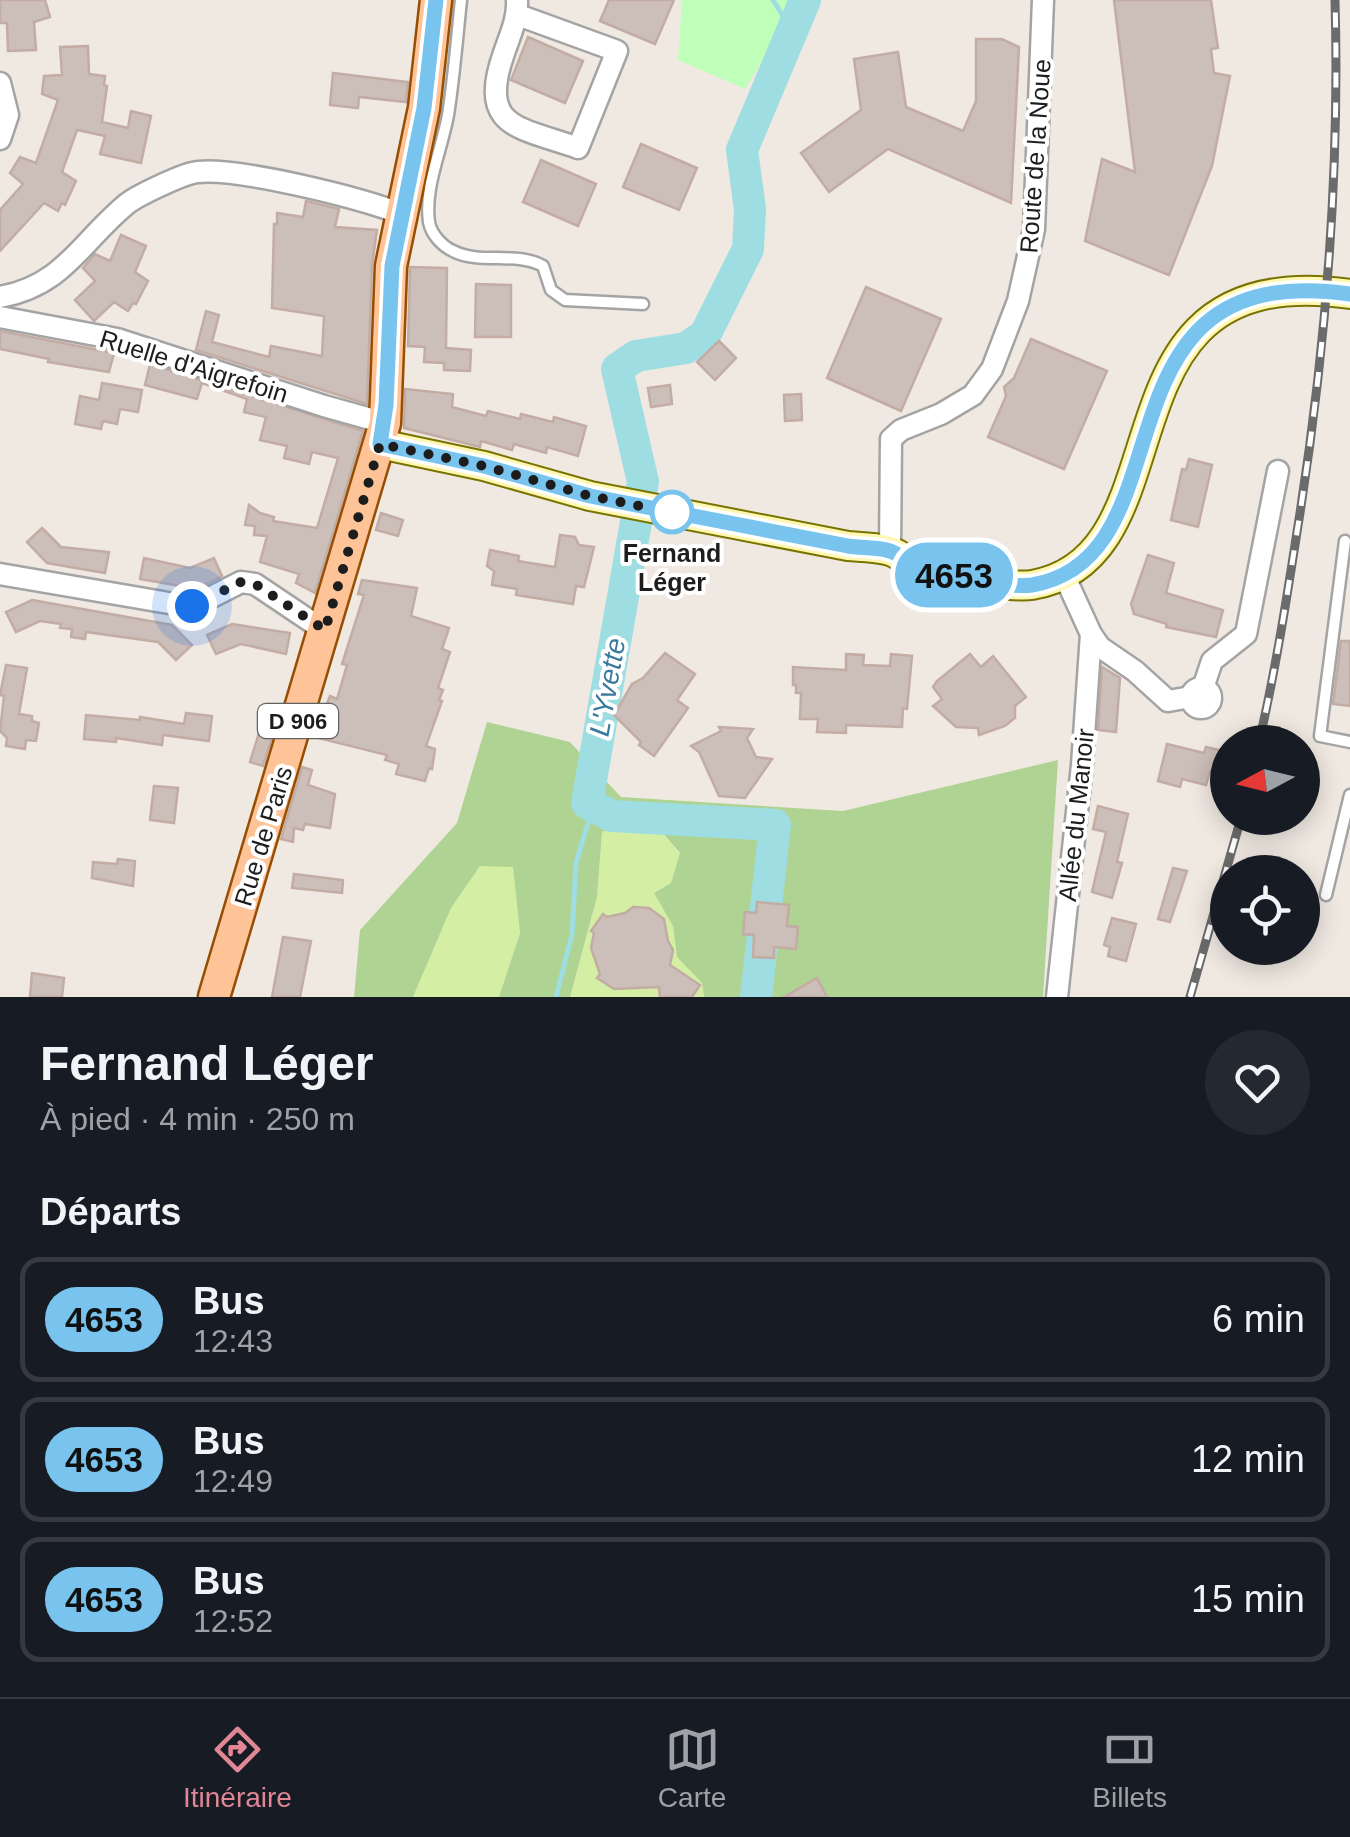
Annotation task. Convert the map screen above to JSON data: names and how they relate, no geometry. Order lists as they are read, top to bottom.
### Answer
{
  "streets": {
    "main road": ["D 906", "Rue de Paris"],
    "street": ["Route de la Noue", "Ruelle d'Aigrefoin", "Allée du Manoir"]
  },
  "crossings": [
    ["Ruelle d'Aigrefoin", "Rue de Paris"]
  ],
  "water": ["L'Yvette"],
  "places": ["Fernand Léger"],
  "lines": ["bus line 4653"],
  "north": "left",
  "page": {
    "on_map": "4653",
    "heading": [
      ["Fernand Léger", "À pied · 4 min · 250 m"],
      "Départs"
    ],
    "list": [
      {
        "mark": "4653",
        "name": "Bus",
        "note": "12:43",
        "value": "6 min"
      },
      {
        "mark": "4653",
        "name": "Bus",
        "note": "12:49",
        "value": "12 min"
      },
      {
        "mark": "4653",
        "name": "Bus",
        "note": "12:52",
        "value": "15 min"
      }
    ],
    "tabs": ["Itinéraire", "Carte", "Billets"]
  }
}
